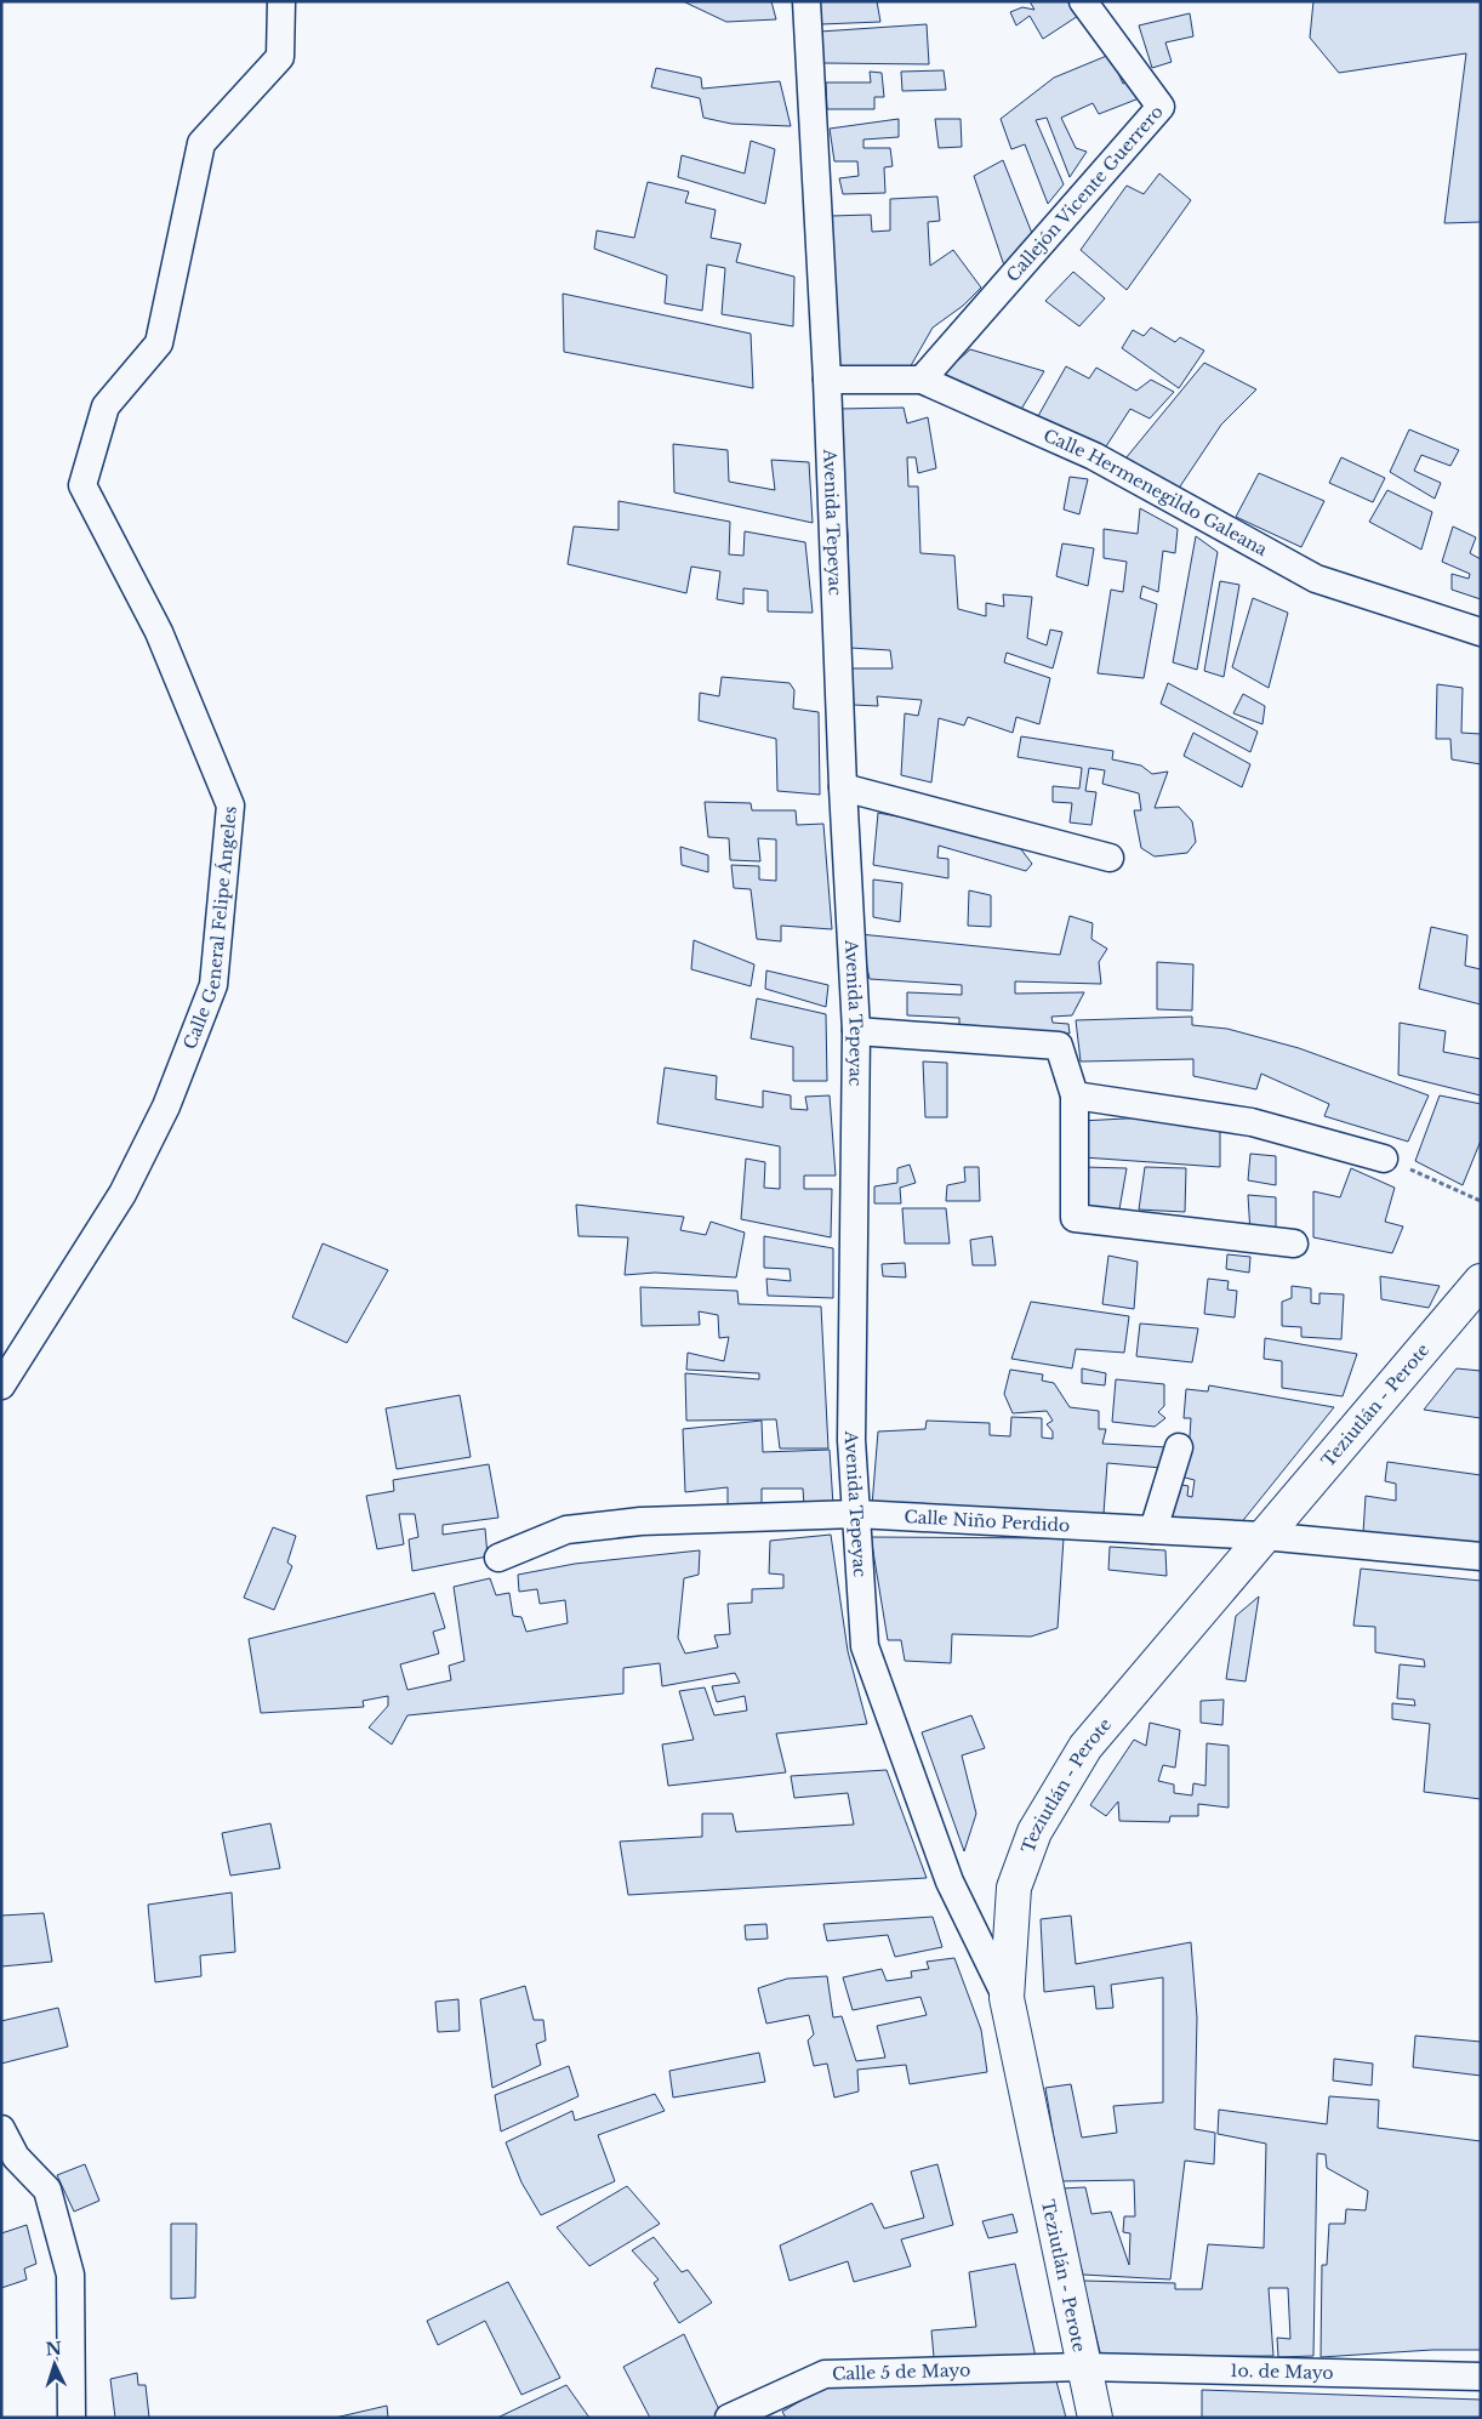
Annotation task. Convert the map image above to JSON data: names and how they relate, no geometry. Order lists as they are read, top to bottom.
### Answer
{
  "streets": {
    "main road": ["Teziutlán - Perote"],
    "street": [
      "Callejón Vicente Guerrero",
      "Calle Hermenegildo Galeana",
      "Avenida Tepeyac",
      "Calle General Felipe Ángeles",
      "Calle Niño Perdido",
      "Calle 5 de Mayo",
      "1o. de Mayo"
    ]
  },
  "crossings": [
    ["Callejón Vicente Guerrero", "Calle Hermenegildo Galeana"],
    ["Calle Hermenegildo Galeana", "Avenida Tepeyac"],
    ["Avenida Tepeyac", "Teziutlán - Perote"],
    ["Avenida Tepeyac", "Calle Niño Perdido"],
    ["Teziutlán - Perote", "Calle Niño Perdido"],
    ["Teziutlán - Perote", "Calle 5 de Mayo"],
    ["Teziutlán - Perote", "1o. de Mayo"],
    ["Calle 5 de Mayo", "1o. de Mayo"]
  ],
  "north": "top"
}
